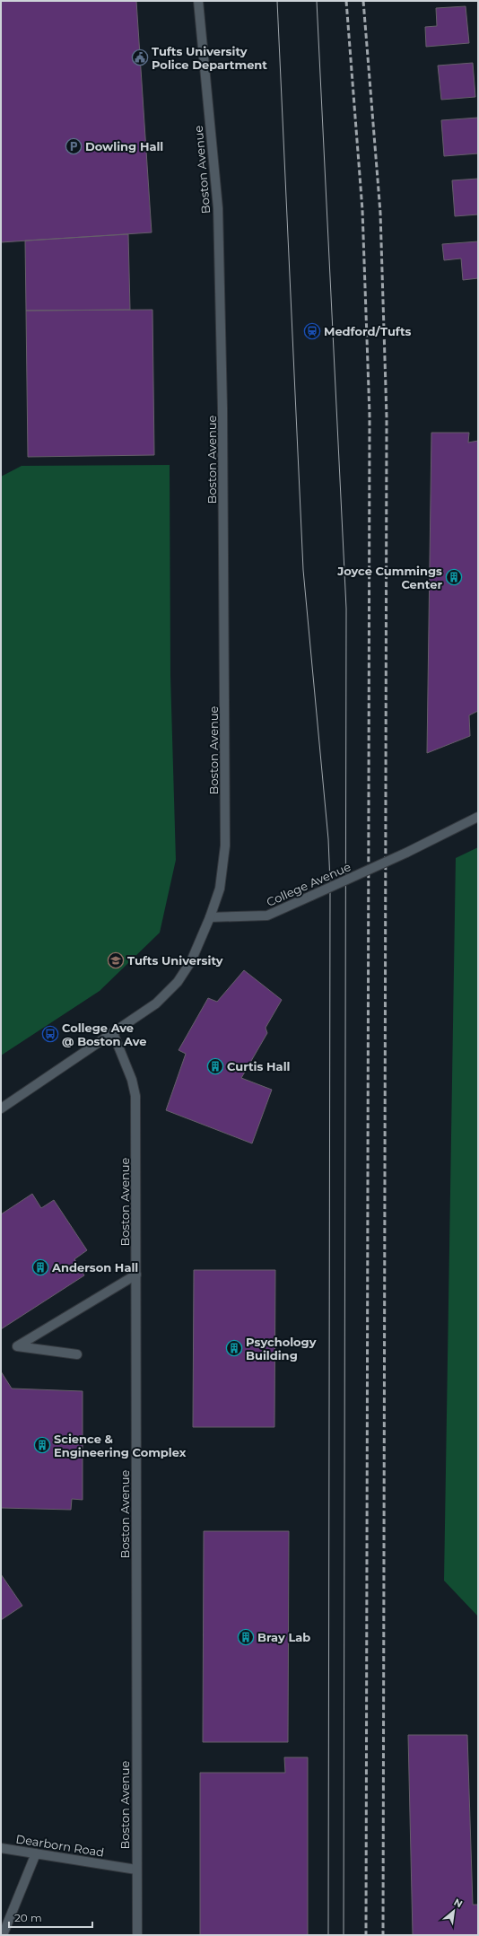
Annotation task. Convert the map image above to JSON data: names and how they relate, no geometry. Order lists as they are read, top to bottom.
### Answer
{
  "streets": {
    "street": ["Boston Avenue", "College Avenue", "Dearborn Road"]
  },
  "crossings": [
    ["Boston Avenue", "College Avenue"],
    ["Boston Avenue", "Dearborn Road"]
  ],
  "places": {
    "public building": ["Tufts University Police Department"],
    "parking": ["Dowling Hall"],
    "station": ["Medford/Tufts"],
    "building": [
      "Joyce Cummings Center",
      "Curtis Hall",
      "Anderson Hall",
      "Psychology Building",
      "Science & Engineering Complex",
      "Bray Lab"
    ],
    "school or university": ["Tufts University"],
    "bus stop": ["College Ave @ Boston Ave"]
  },
  "scale_bar": "20 m",
  "north": "top right"
}
